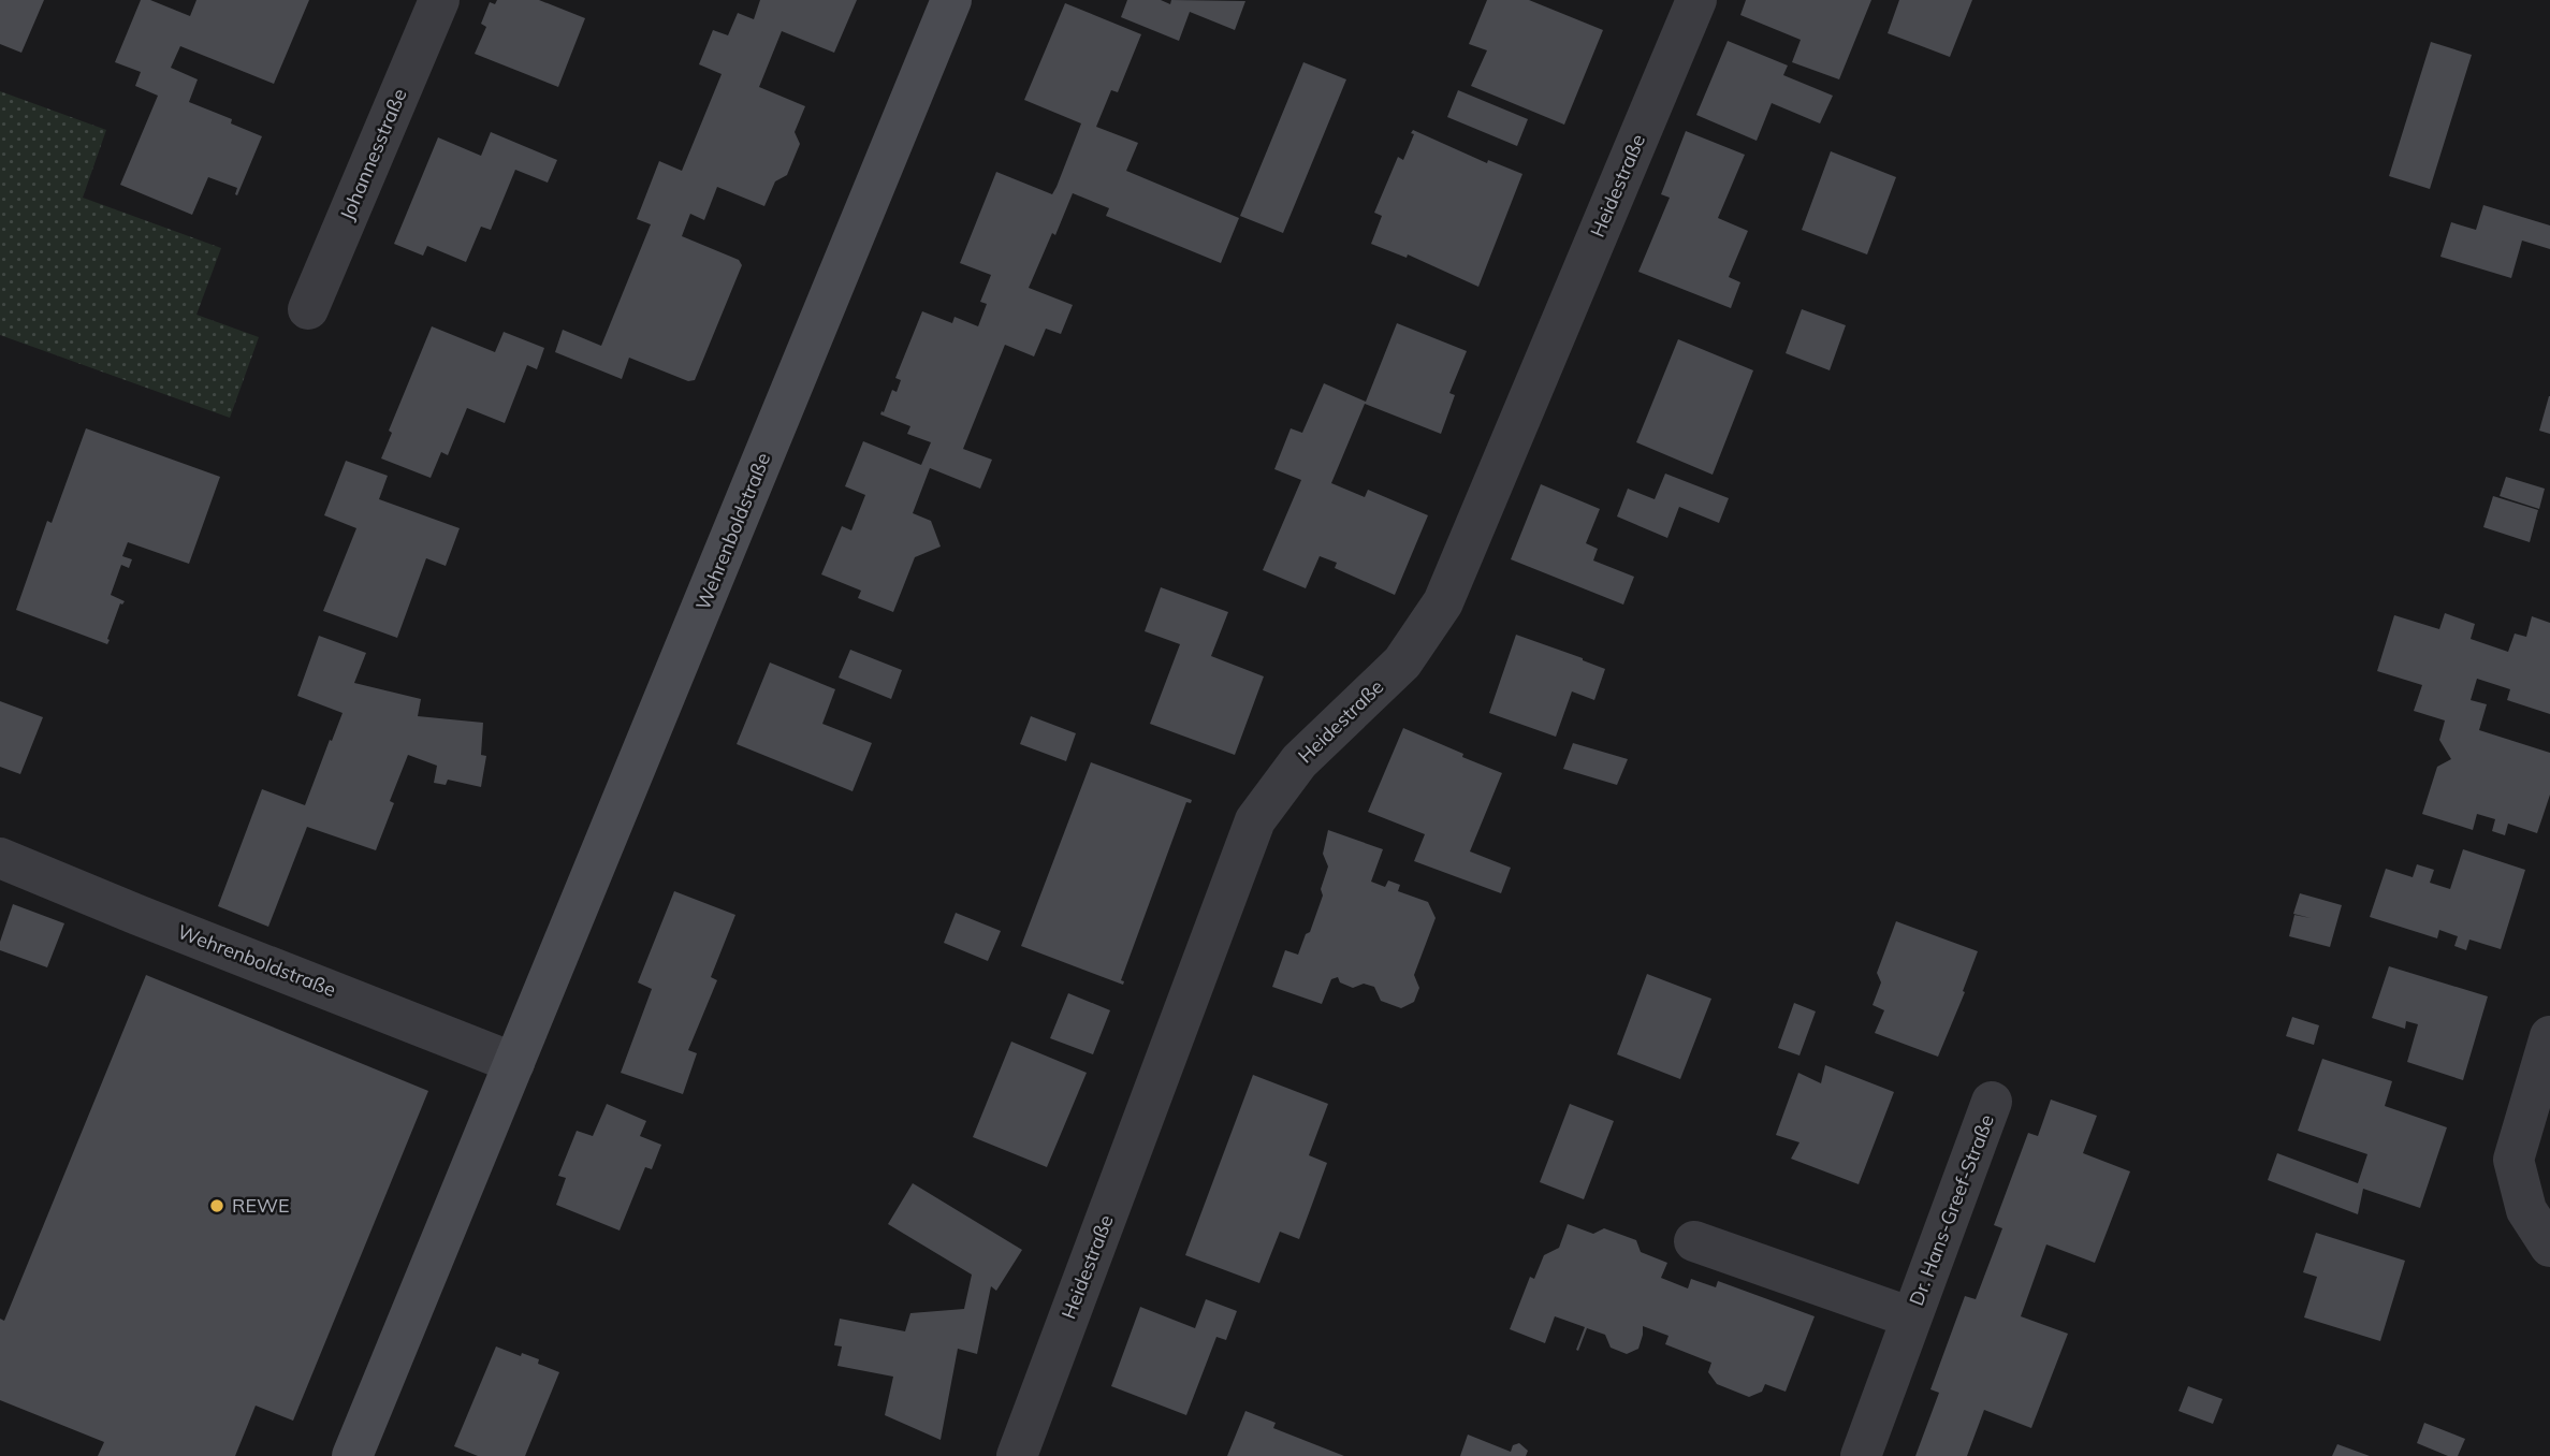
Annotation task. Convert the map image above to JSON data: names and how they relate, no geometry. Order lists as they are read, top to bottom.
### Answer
{
  "streets": {
    "street": [
      "Johannesstraße",
      "Heidestraße",
      "Wehrenboldstraße",
      "Dr. Hans-Greef-Straße"
    ]
  },
  "places": ["REWE"]
}
